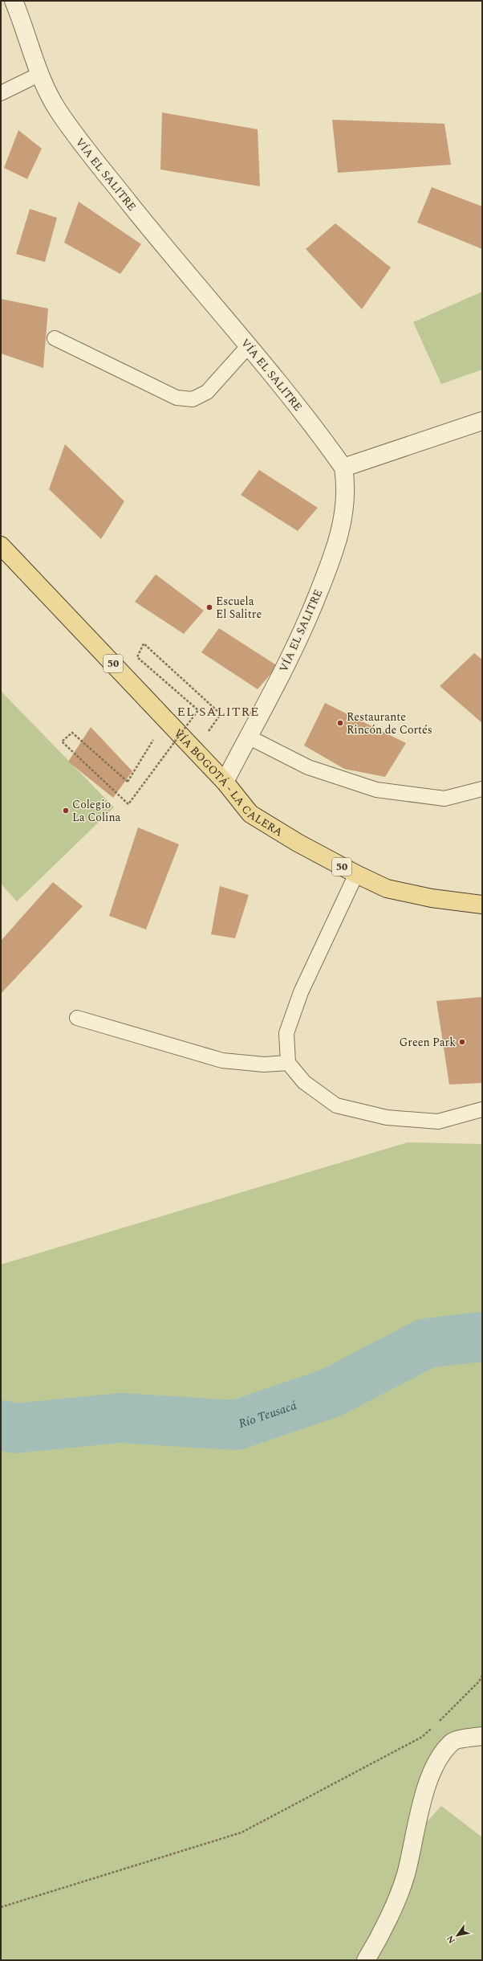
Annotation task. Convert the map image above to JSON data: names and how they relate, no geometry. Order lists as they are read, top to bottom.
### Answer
{
  "streets": {
    "main road": ["50", "VÍA BOGOTÁ - LA CALERA"],
    "street": ["VÍA EL SALITRE"]
  },
  "crossings": [
    ["VÍA EL SALITRE", "VÍA BOGOTÁ - LA CALERA"]
  ],
  "districts": ["EL SALITRE"],
  "water": ["Río Teusacá"],
  "places": [
    "Escuela El Salitre",
    "Restaurante Rincón de Cortés",
    "Colegio La Colina",
    "Green Park"
  ],
  "north": "bottom left"
}
